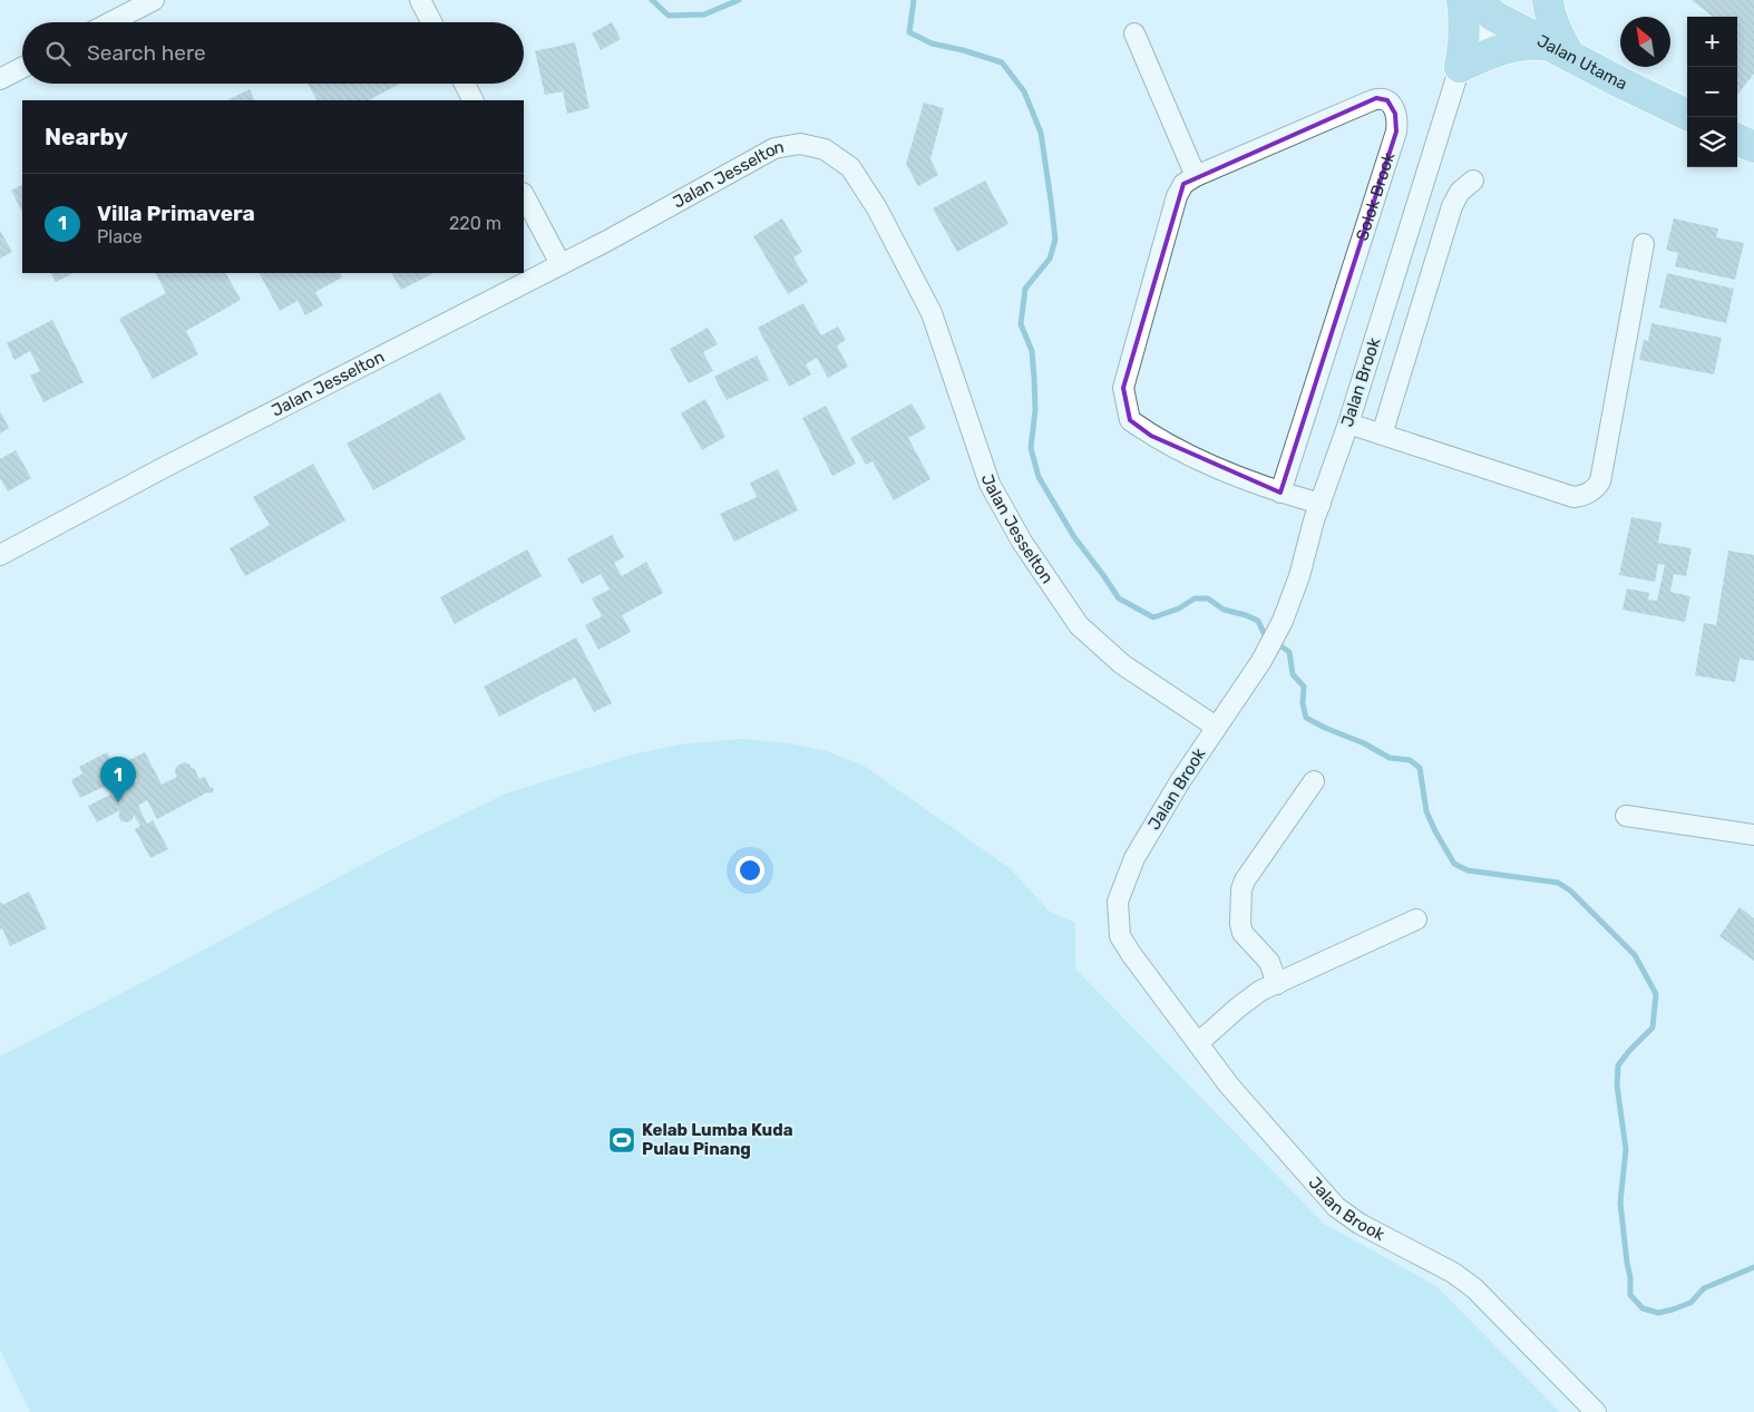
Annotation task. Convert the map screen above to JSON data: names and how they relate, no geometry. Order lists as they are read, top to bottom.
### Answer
{
  "streets": {
    "main road": ["Jalan Utama"],
    "street": ["Jalan Jesselton", "Solok Brook", "Jalan Brook"]
  },
  "crossings": [
    ["Jalan Utama", "Jalan Brook"],
    ["Jalan Jesselton", "Jalan Brook"],
    ["Solok Brook", "Jalan Brook"]
  ],
  "places": {
    "sports": ["Kelab Lumba Kuda Pulau Pinang"]
  },
  "north": "top left",
  "page": {
    "map_buttons": ["+", "−"],
    "search": "Search here",
    "heading": "Nearby",
    "list": [
      {
        "mark": "1",
        "name": "Villa Primavera",
        "note": "Place",
        "value": "220 m"
      }
    ],
    "pins": "1"
  }
}
